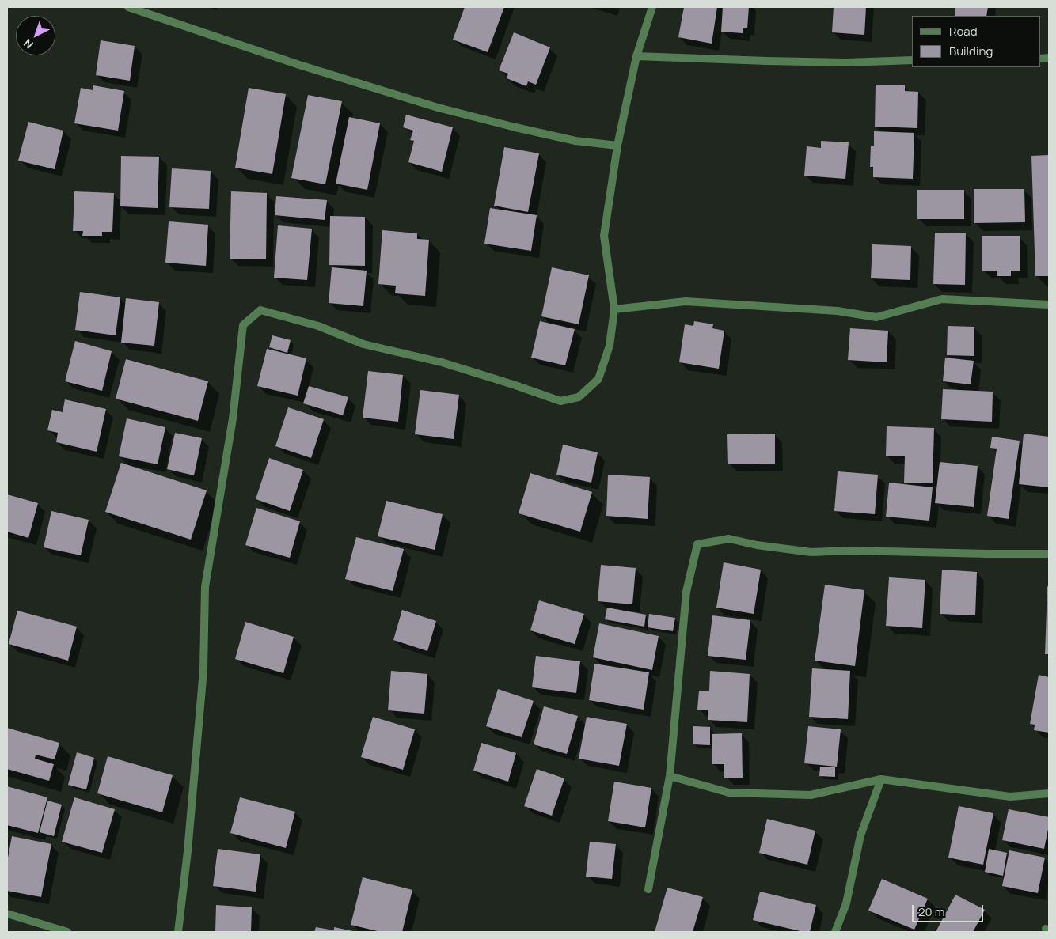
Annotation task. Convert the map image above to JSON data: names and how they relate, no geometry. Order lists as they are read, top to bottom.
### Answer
{
  "legend": ["Road", "Building"],
  "scale_bar": "20 m",
  "north": "bottom left"
}
